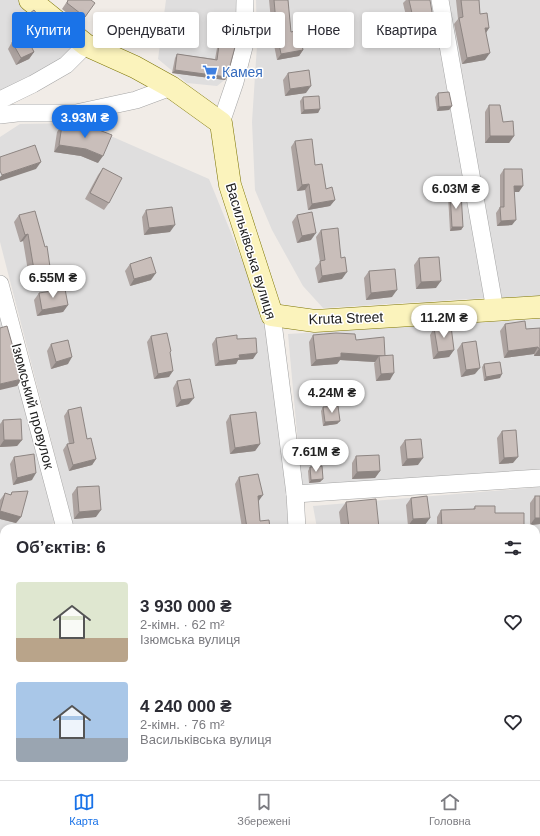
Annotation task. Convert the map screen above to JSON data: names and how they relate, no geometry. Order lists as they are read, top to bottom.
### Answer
{
  "streets": {
    "street": ["Васильківська вулиця", "Kruta Street", "Ізюмський провулок"]
  },
  "crossings": [
    ["Васильківська вулиця", "Kruta Street"]
  ],
  "places": {
    "supermarket": ["Камея"]
  },
  "page": {
    "chip": [
      "Купити",
      "Орендувати",
      "Фільтри",
      "Нове",
      "Квартира"
    ],
    "price": [
      "3.93M ₴",
      "6.03M ₴",
      "6.55M ₴",
      "11.2M ₴",
      "4.24M ₴",
      "7.61M ₴"
    ],
    "heading": "Об’єктів: 6",
    "list": [
      {
        "name": "3 930 000 ₴",
        "note": "2-кімн. · 62 m² · Ізюмська вулиця"
      },
      {
        "name": "4 240 000 ₴",
        "note": "2-кімн. · 76 m² · Васильківська вулиця"
      }
    ],
    "tabs": ["Карта", "Збережені", "Головна"]
  }
}
